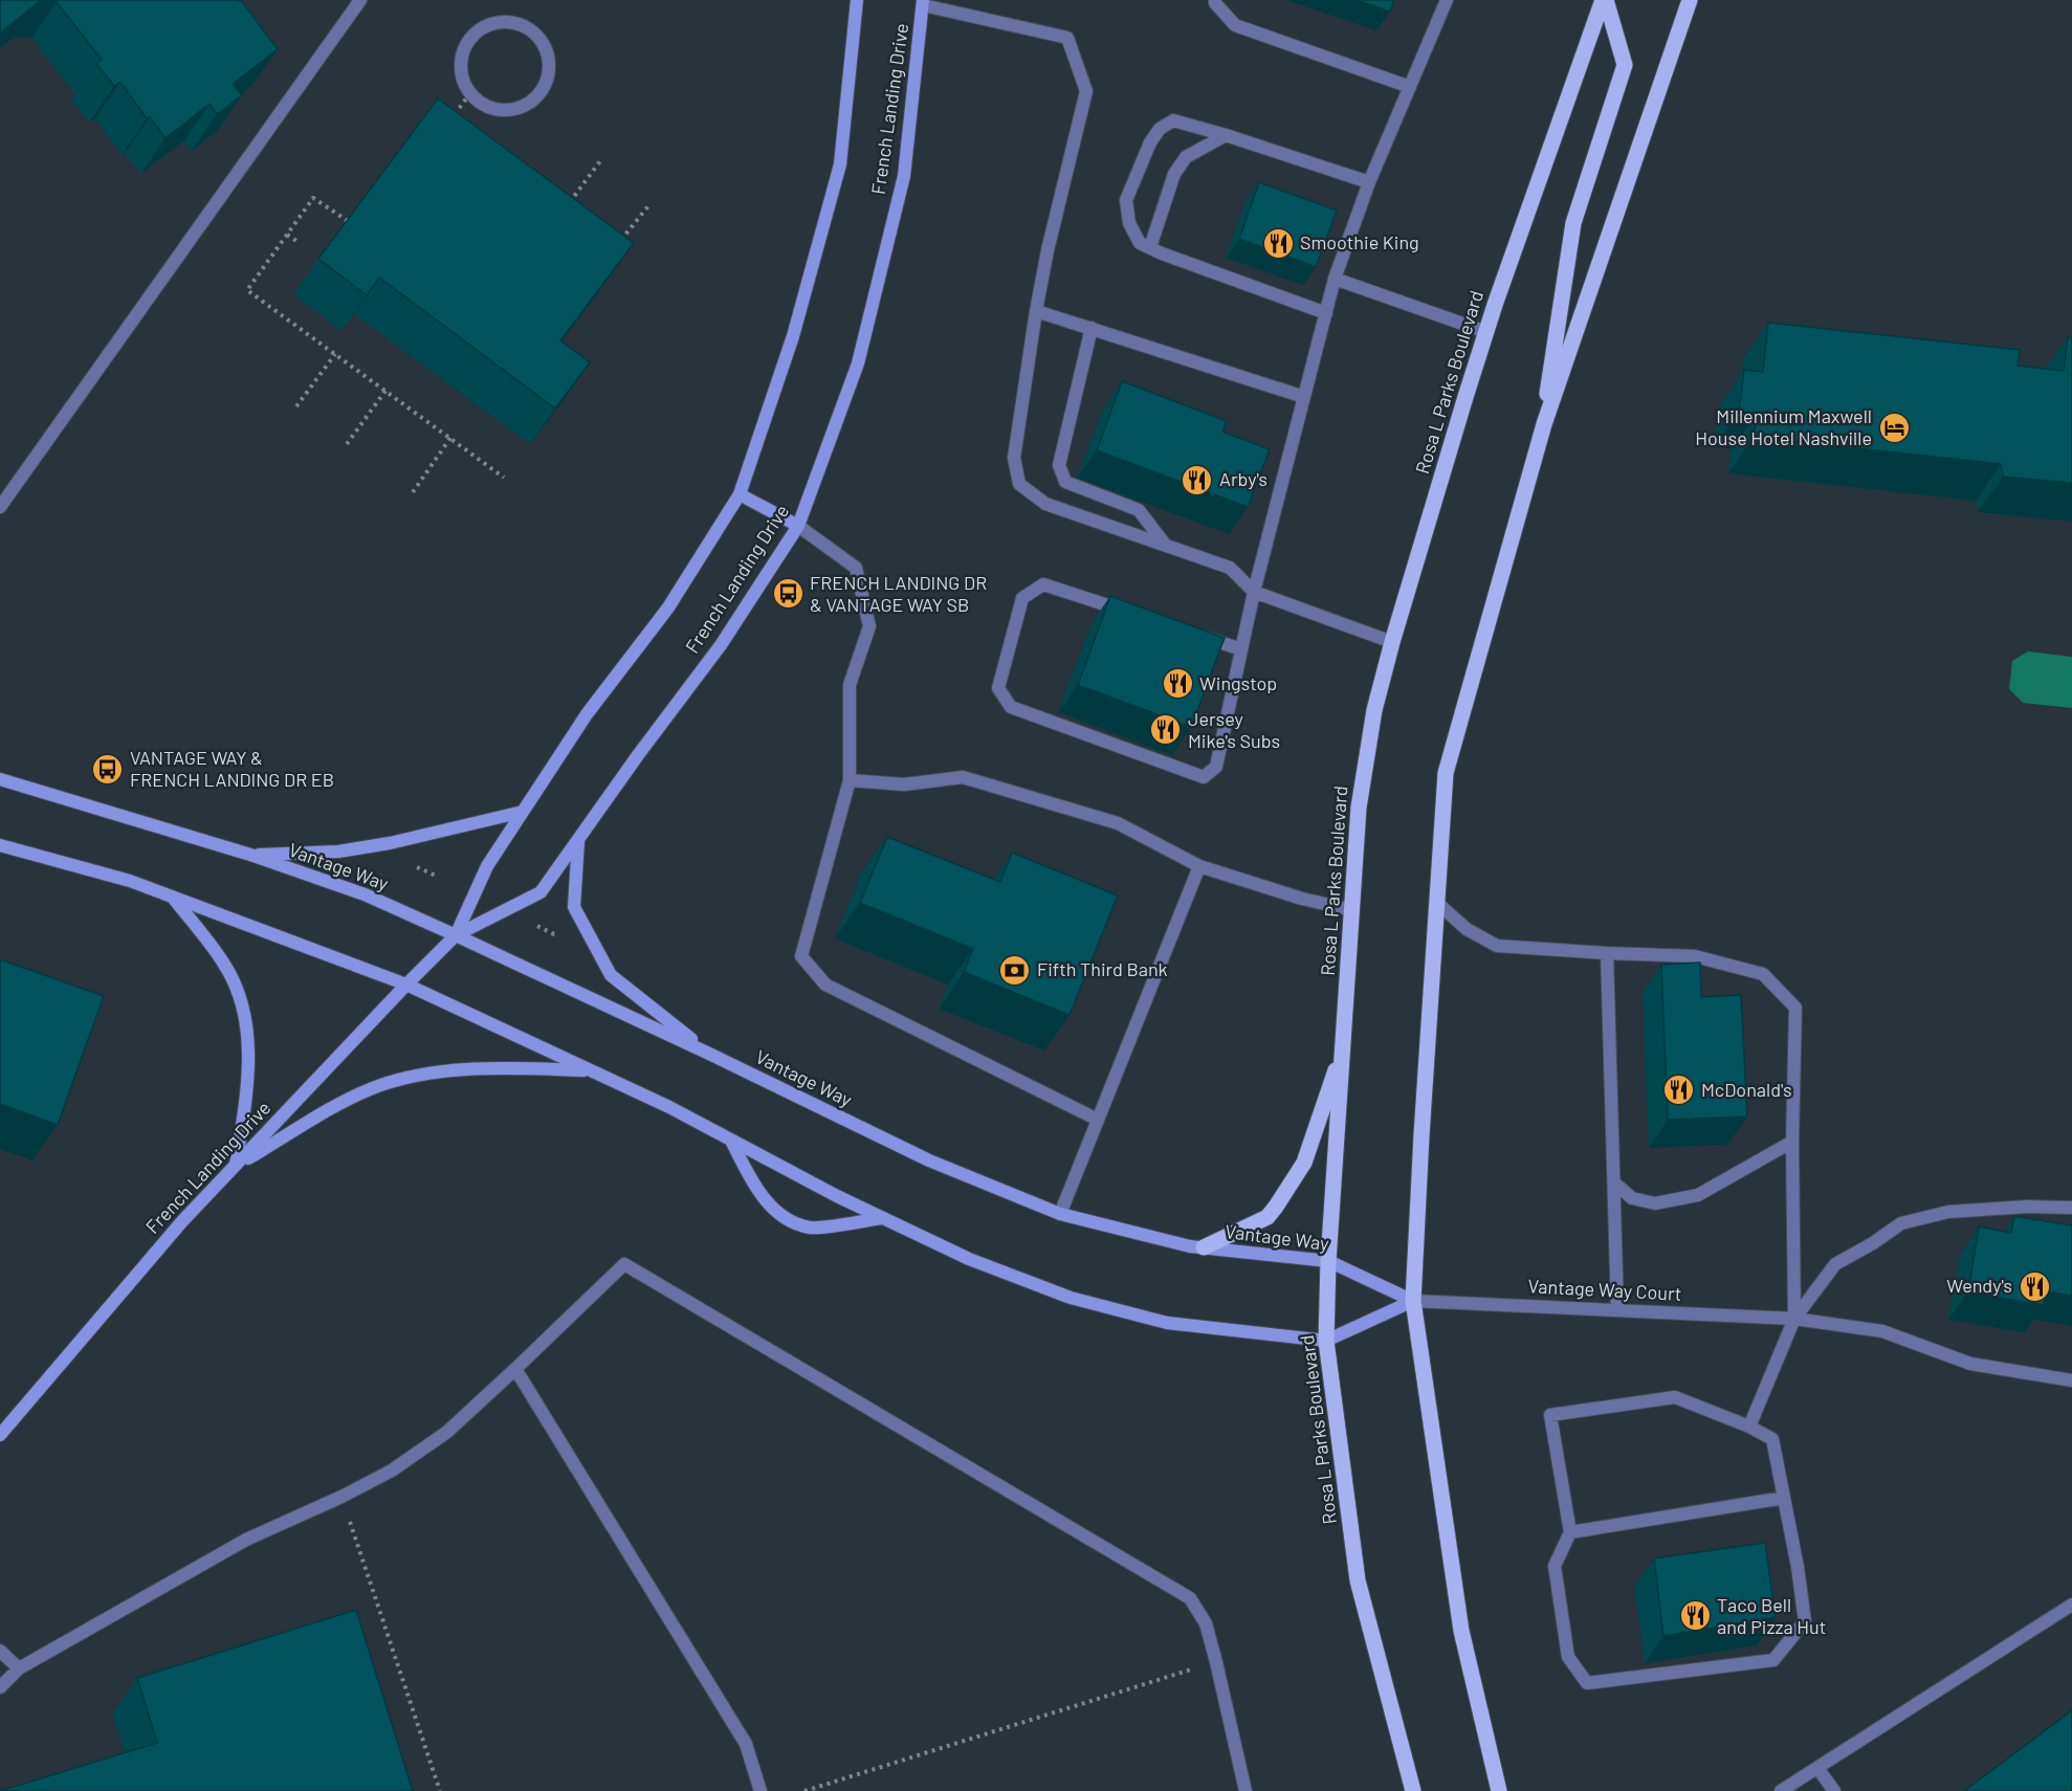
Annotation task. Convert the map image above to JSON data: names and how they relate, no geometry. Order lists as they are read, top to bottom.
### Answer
{
  "streets": {
    "main road": ["Rosa L Parks Boulevard"],
    "street": ["French Landing Drive", "Vantage Way", "Vantage Way Court"]
  },
  "crossings": [
    ["French Landing Drive", "Vantage Way"],
    ["Rosa L Parks Boulevard", "Vantage Way"],
    ["Vantage Way", "Vantage Way Court"]
  ],
  "places": {
    "restaurant": [
      "Smoothie King",
      "Arby's",
      "Wingstop",
      "Jersey Mike's Subs",
      "McDonald's",
      "Wendy's",
      "Taco Bell and Pizza Hut"
    ],
    "hotel": ["Millennium Maxwell House Hotel Nashville"],
    "bus stop": ["FRENCH LANDING DR & VANTAGE WAY SB", "VANTAGE WAY & FRENCH LANDING DR EB"],
    "bank": ["Fifth Third Bank"]
  }
}
